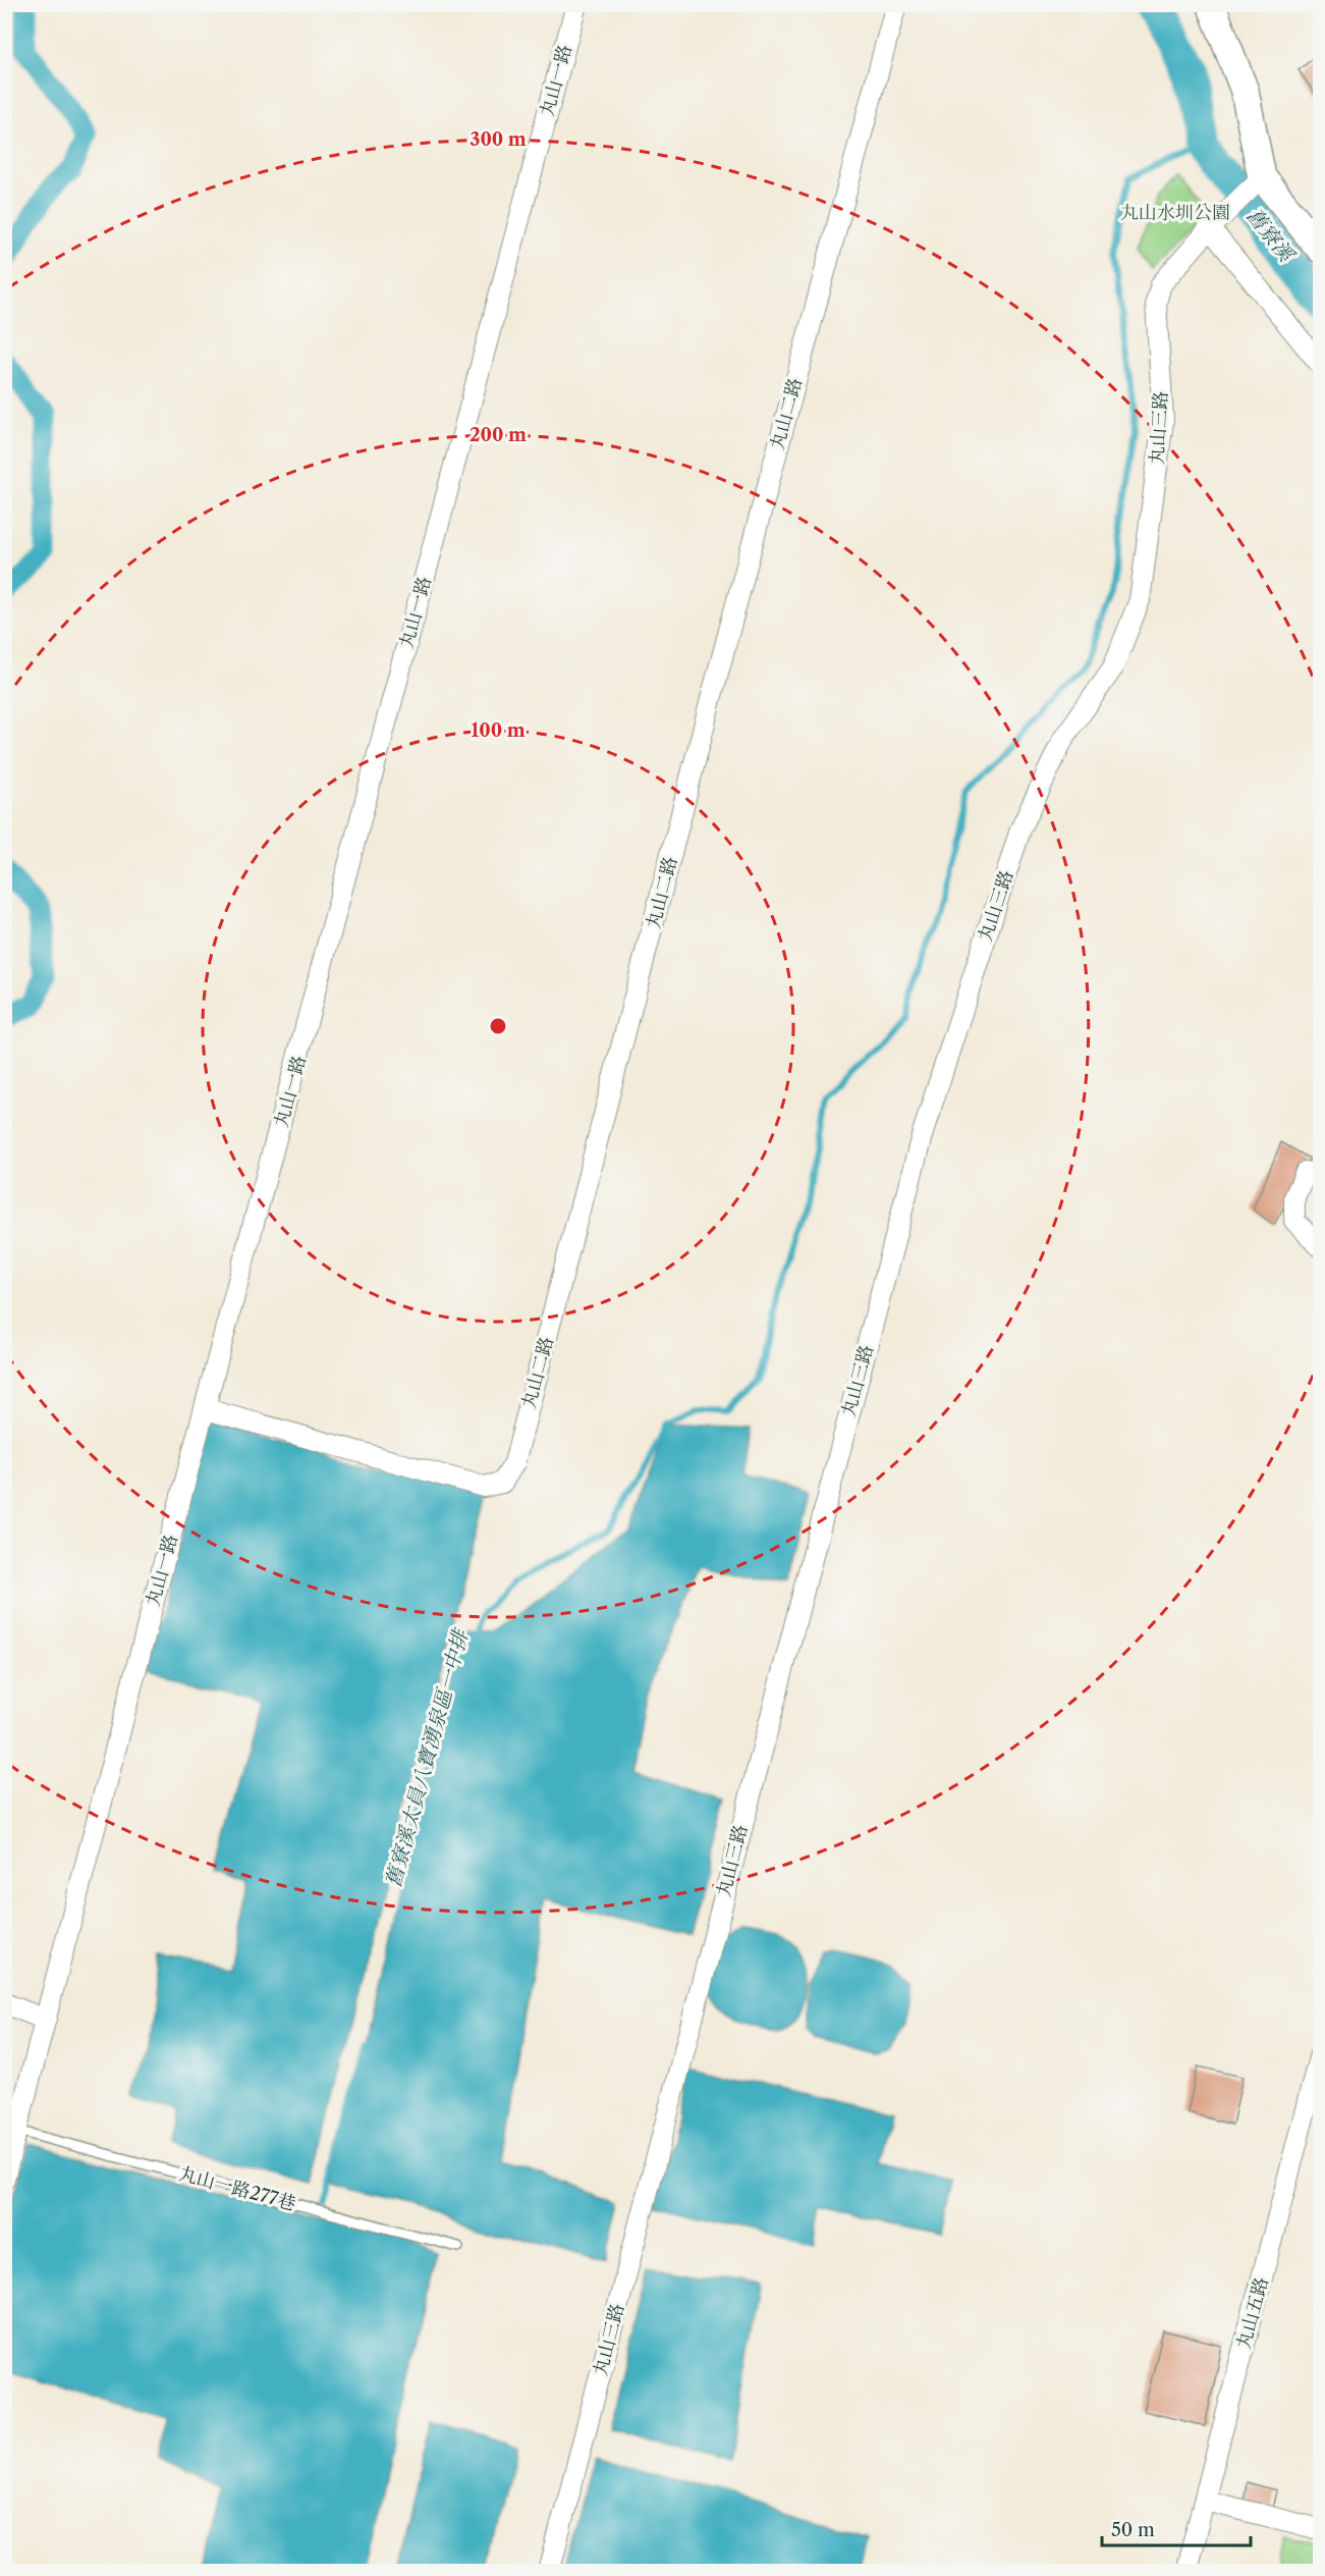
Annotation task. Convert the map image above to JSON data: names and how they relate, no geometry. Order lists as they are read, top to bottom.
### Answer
{
  "streets": {
    "street": [
      "丸山一路",
      "丸山二路",
      "丸山三路",
      "丸山五路"
    ],
    "lane": ["丸山一路277巷"]
  },
  "crossings": [
    ["丸山一路", "丸山二路"],
    ["丸山一路", "丸山一路277巷"]
  ],
  "water": ["舊寮溪", "舊寮溪太員八寶湧泉區一中排"],
  "parks": ["丸山水圳公園"],
  "scale_bar": "50 m",
  "rings": ["300 m", "200 m", "100 m"]
}
